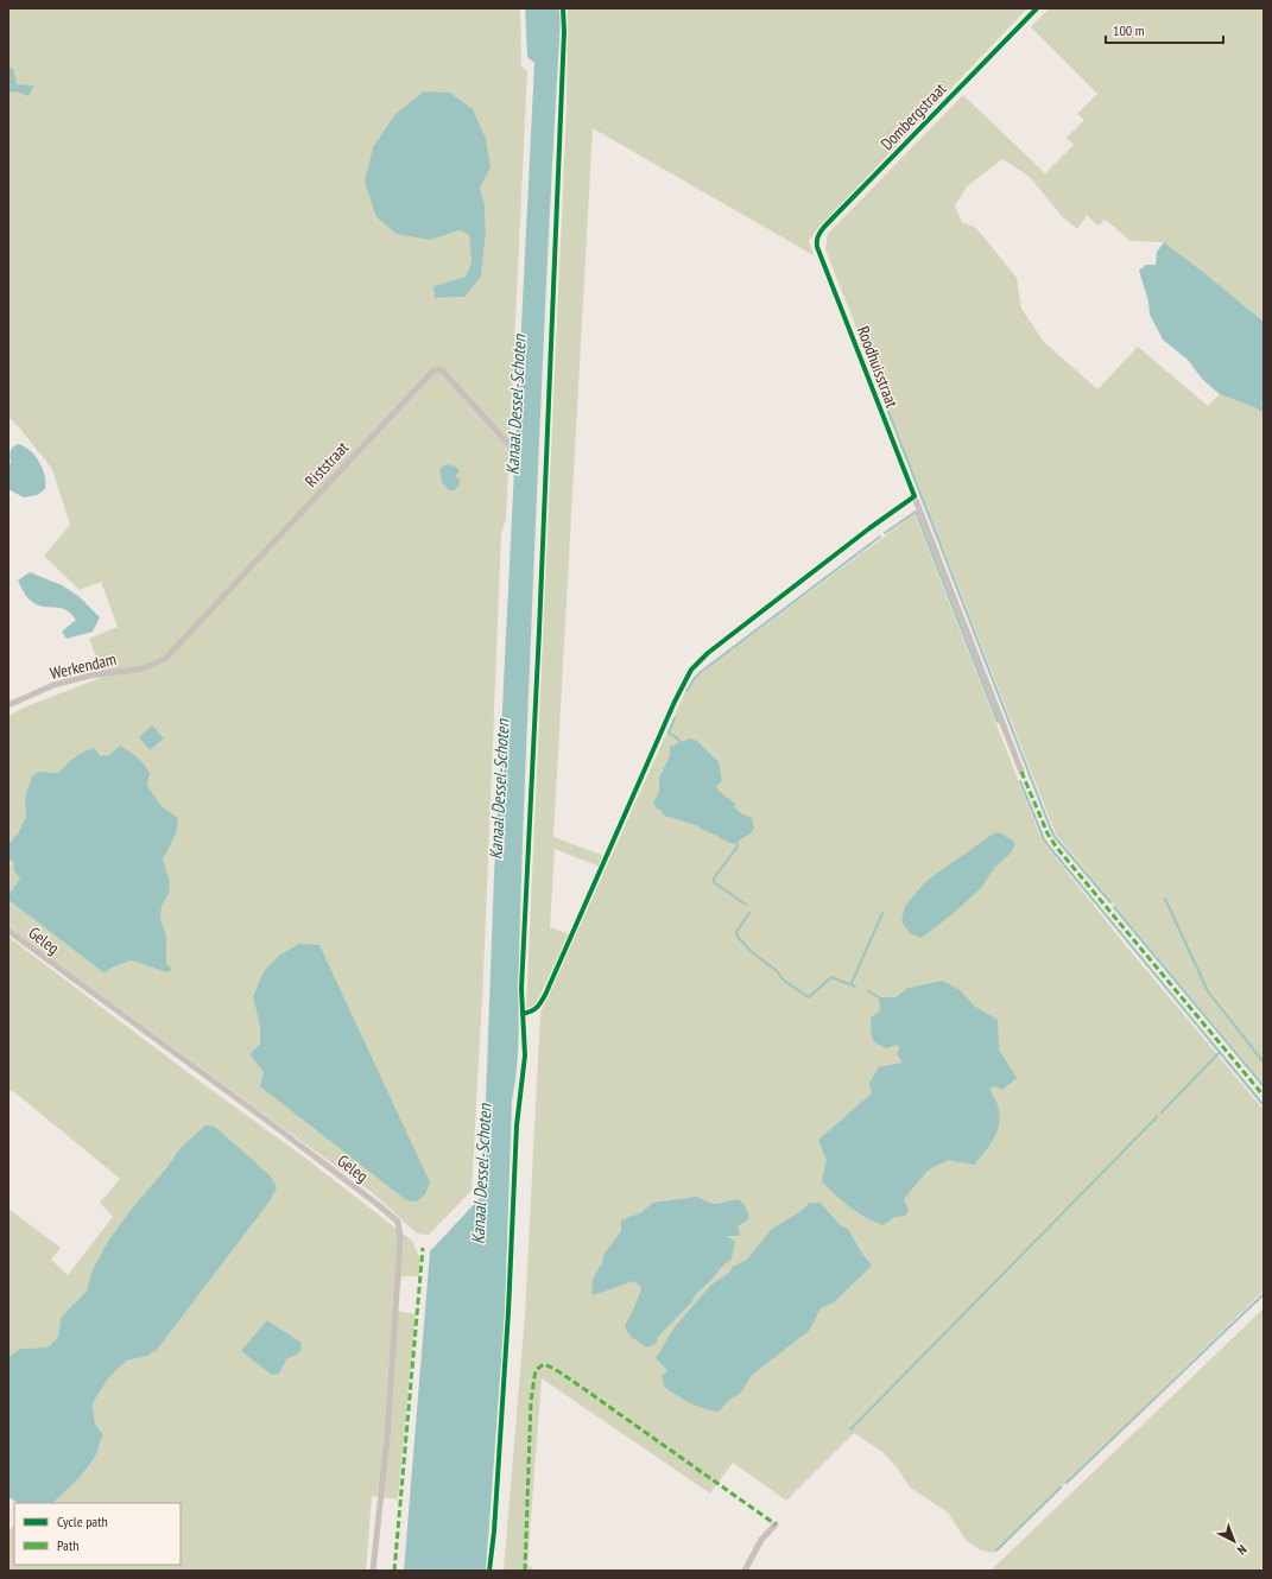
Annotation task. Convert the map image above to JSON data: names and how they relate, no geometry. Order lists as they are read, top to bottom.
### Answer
{
  "streets": {
    "street": [
      "Dombergstraat",
      "Roodhuisstraat",
      "Riststraat",
      "Werkendam",
      "Geleg"
    ]
  },
  "crossings": [
    ["Dombergstraat", "Roodhuisstraat"],
    ["Riststraat", "Werkendam"]
  ],
  "water": ["Kanaal Dessel-Schoten"],
  "legend": ["Cycle path", "Path"],
  "scale_bar": "100 m",
  "north": "bottom right"
}
